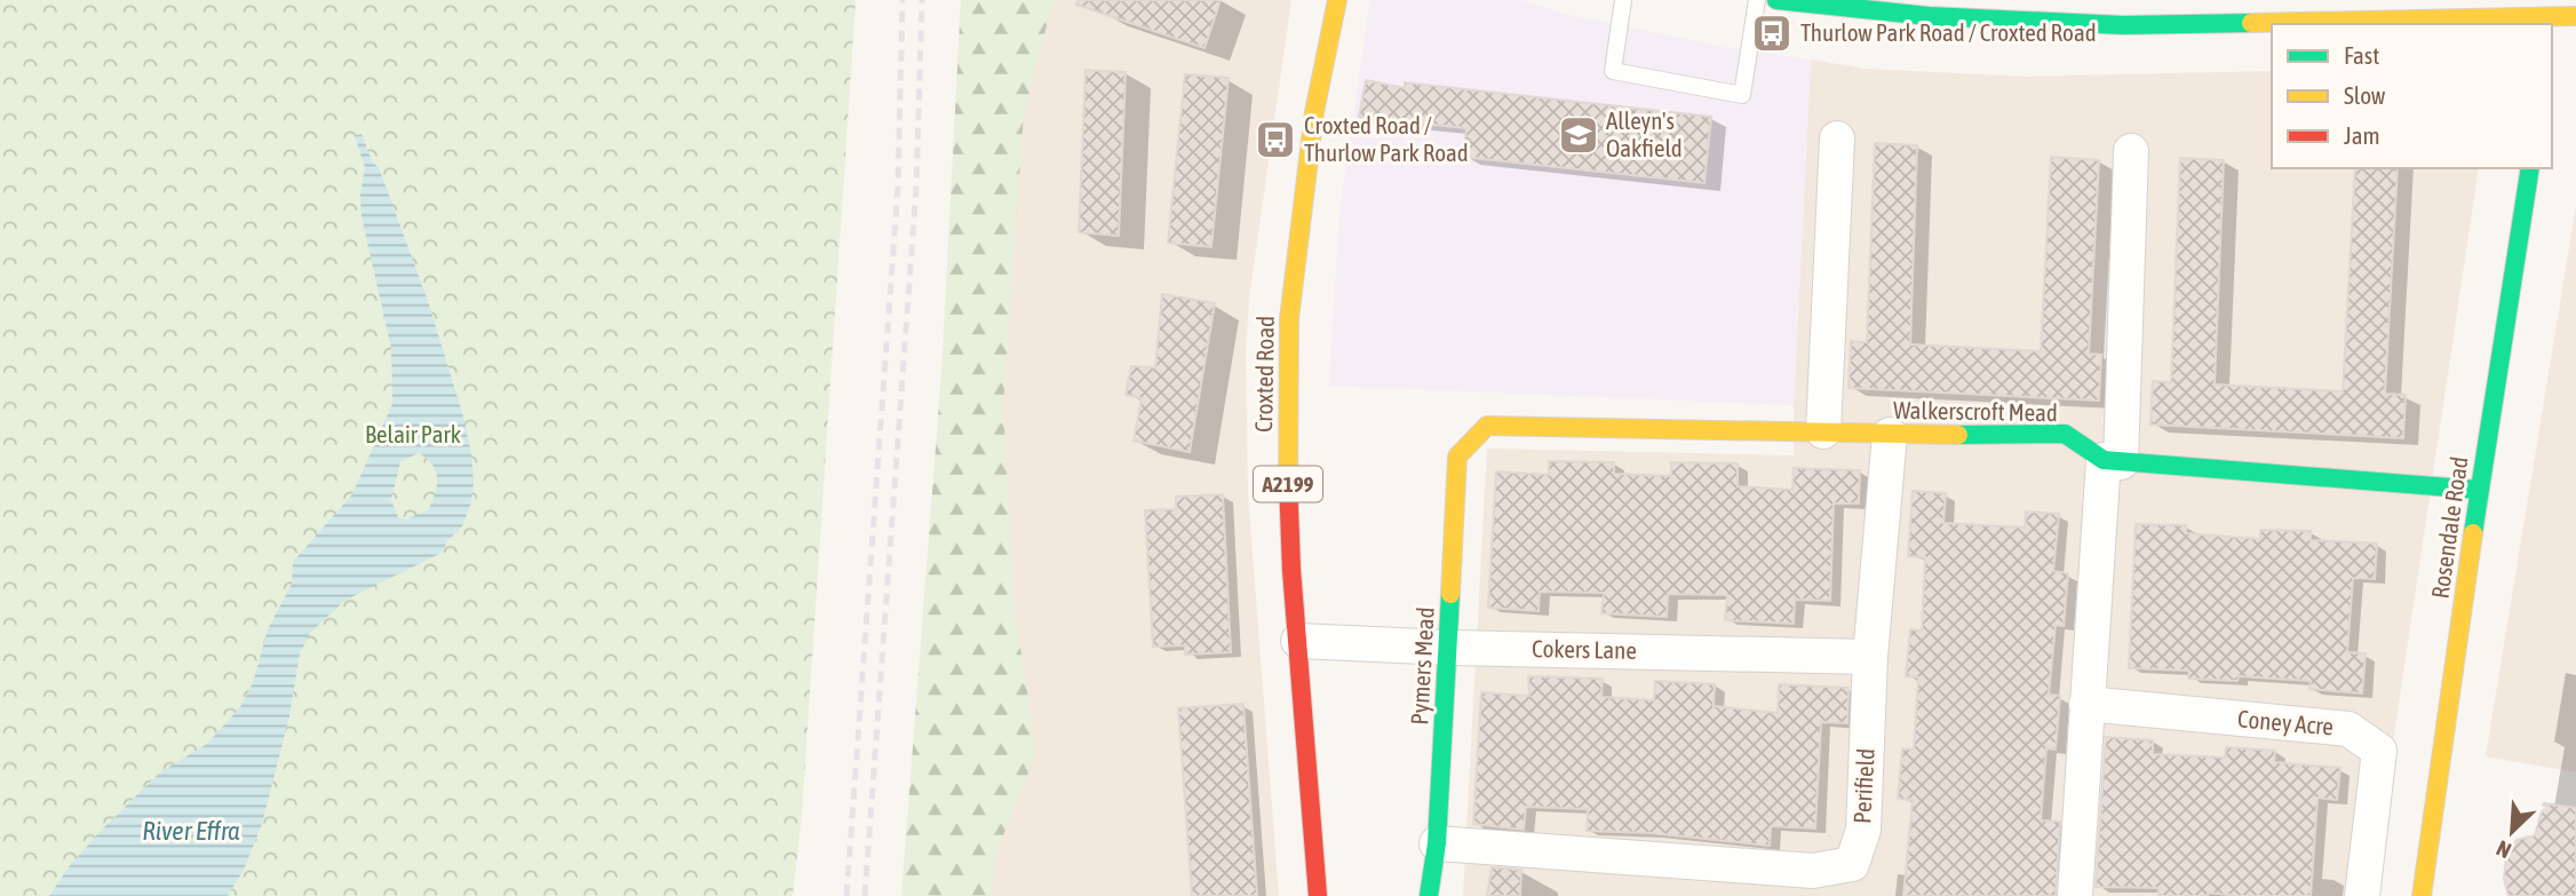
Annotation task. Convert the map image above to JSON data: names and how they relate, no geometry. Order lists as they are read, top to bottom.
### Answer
{
  "streets": {
    "main road": [
      "Croxted Road",
      "Walkerscroft Mead",
      "A2199",
      "Rosendale Road",
      "Pymers Mead"
    ],
    "street": ["Cokers Lane", "Coney Acre", "Perifield"]
  },
  "crossings": [
    ["Croxted Road", "Cokers Lane"],
    ["Walkerscroft Mead", "Pymers Mead"],
    ["Walkerscroft Mead", "Perifield"],
    ["Cokers Lane", "Pymers Mead"],
    ["Cokers Lane", "Perifield"],
    ["Pymers Mead", "Perifield"]
  ],
  "water": ["River Effra"],
  "parks": ["Belair Park"],
  "places": {
    "bus stop": ["Thurlow Park Road / Croxted Road", "Croxted Road / Thurlow Park Road"],
    "school or university": ["Alleyn's Oakfield"]
  },
  "legend": ["Fast", "Slow", "Jam"],
  "north": "bottom left"
}
